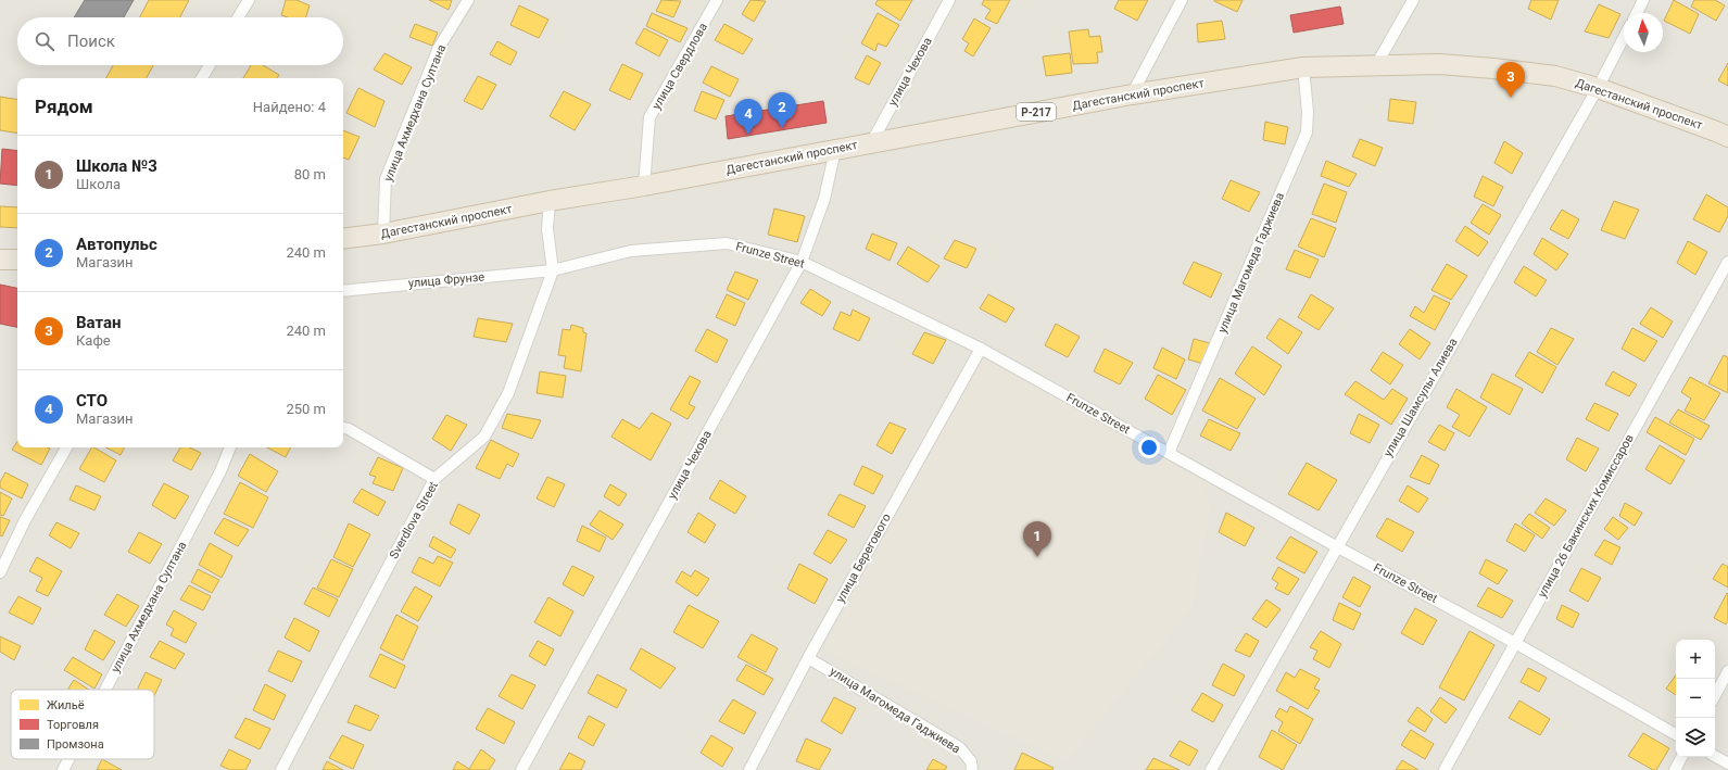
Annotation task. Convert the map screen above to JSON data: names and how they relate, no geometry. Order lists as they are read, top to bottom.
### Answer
{
  "streets": {
    "highway": ["Дагестанский проспект", "Р-217"],
    "street": [
      "улица Свердлова",
      "улица Чехова",
      "улица Ахмедхана Султана",
      "Frunze Street",
      "улица Магомеда Гаджиева",
      "улица Фрунзе",
      "улица Шамсулы Алиева",
      "улица 26 Бакинских Комиссаров",
      "Sverdlova Street",
      "улица Берегового"
    ]
  },
  "crossings": [
    ["улица Свердлова", "Дагестанский проспект"],
    ["улица Чехова", "Дагестанский проспект"],
    ["улица Чехова", "Frunze Street"],
    ["Дагестанский проспект", "улица Ахмедхана Султана"],
    ["Дагестанский проспект", "улица Магомеда Гаджиева"],
    ["Дагестанский проспект", "улица Шамсулы Алиева"],
    ["Дагестанский проспект", "Sverdlova Street"],
    ["Frunze Street", "улица Магомеда Гаджиева"],
    ["Frunze Street", "улица Фрунзе"],
    ["Frunze Street", "улица Шамсулы Алиева"],
    ["Frunze Street", "улица 26 Бакинских Комиссаров"],
    ["Frunze Street", "Sverdlova Street"],
    ["Frunze Street", "улица Берегового"],
    ["улица Магомеда Гаджиева", "улица Берегового"],
    ["улица Фрунзе", "Sverdlova Street"]
  ],
  "legend": ["Жильё", "Торговля", "Промзона"],
  "north": "top",
  "page": {
    "search": "Поиск",
    "pins": [
      "3",
      "2",
      "4",
      "1"
    ],
    "heading": ["Рядом", "Найдено: 4"],
    "list": [
      {
        "mark": "1",
        "name": "Школа №3",
        "note": "Школа",
        "value": "80 m"
      },
      {
        "mark": "2",
        "name": "Автопульс",
        "note": "Магазин",
        "value": "240 m"
      },
      {
        "mark": "3",
        "name": "Ватан",
        "note": "Кафе",
        "value": "240 m"
      },
      {
        "mark": "4",
        "name": "СТО",
        "note": "Магазин",
        "value": "250 m"
      }
    ],
    "map_buttons": ["+", "−"]
  }
}
